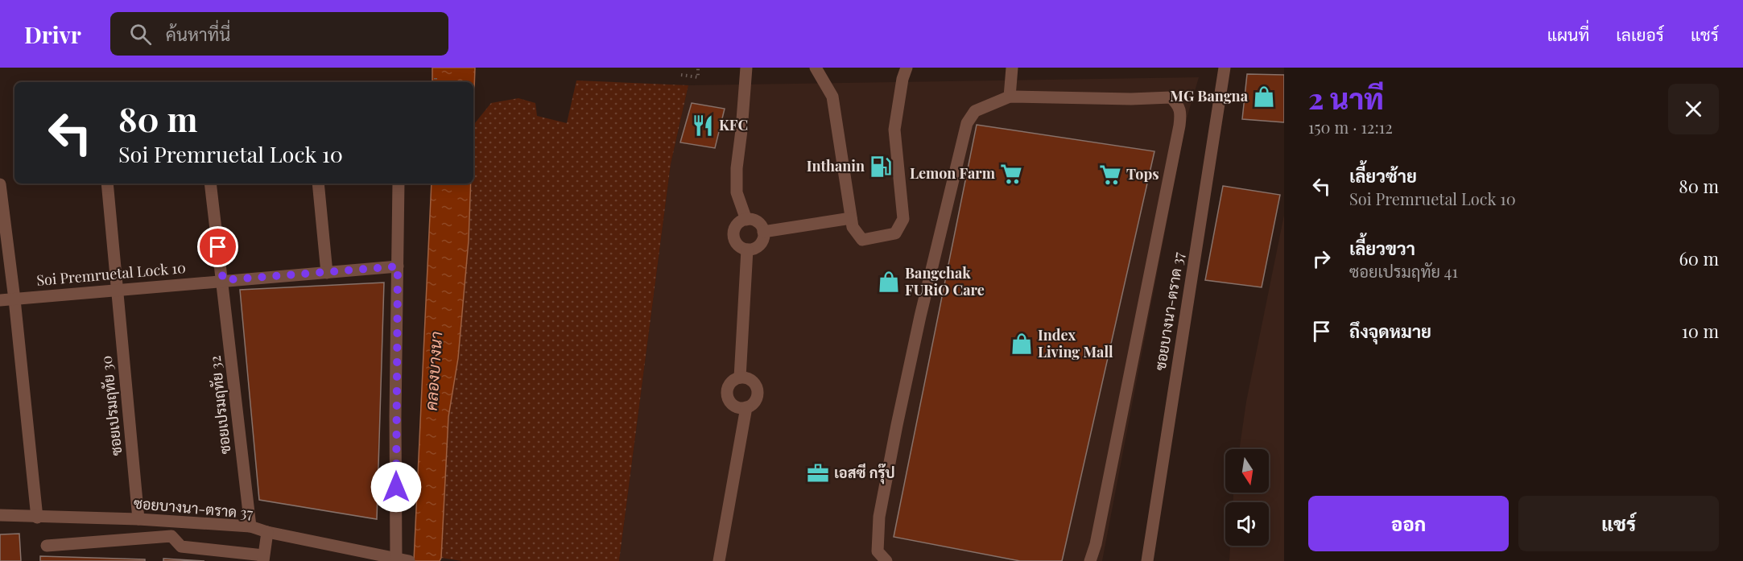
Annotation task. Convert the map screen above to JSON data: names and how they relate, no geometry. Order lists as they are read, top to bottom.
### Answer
{
  "streets": {
    "street": [
      "Soi Premruetal Lock 10",
      "ซอยบางนา-ตราด 37",
      "ซอยเปรมฤทัย 32",
      "ซอยเปรมฤทัย 30"
    ]
  },
  "crossings": [
    ["Soi Premruetal Lock 10", "ซอยเปรมฤทัย 32"],
    ["Soi Premruetal Lock 10", "ซอยเปรมฤทัย 30"],
    ["ซอยบางนา-ตราด 37", "ซอยเปรมฤทัย 32"],
    ["ซอยบางนา-ตราด 37", "ซอยเปรมฤทัย 30"]
  ],
  "water": ["คลองบางนา"],
  "places": {
    "shop": ["MG Bangna", "Bangchak FURiO Care", "Index Living Mall"],
    "restaurant": ["KFC"],
    "fuel station": ["Inthanin"],
    "supermarket": ["Lemon Farm", "Tops"],
    "office": ["เอสซี กรุ๊ป"]
  },
  "north": "bottom",
  "page": {
    "header": "Drivr",
    "search": "ค้นหาที่นี่",
    "nav": ["แผนที่", "เลเยอร์", "แชร์"],
    "heading": ["2 นาที", "150 m · 12:12"],
    "turn": ["80 m", "Soi Premruetal Lock 10"],
    "list": [
      {
        "name": "เลี้ยวซ้าย",
        "note": "Soi Premruetal Lock 10",
        "value": "80 m"
      },
      {
        "name": "เลี้ยวขวา",
        "note": "ซอยเปรมฤทัย 41",
        "value": "60 m"
      },
      {
        "name": "ถึงจุดหมาย",
        "value": "10 m"
      }
    ],
    "buttons": ["ออก", "แชร์"]
  }
}
